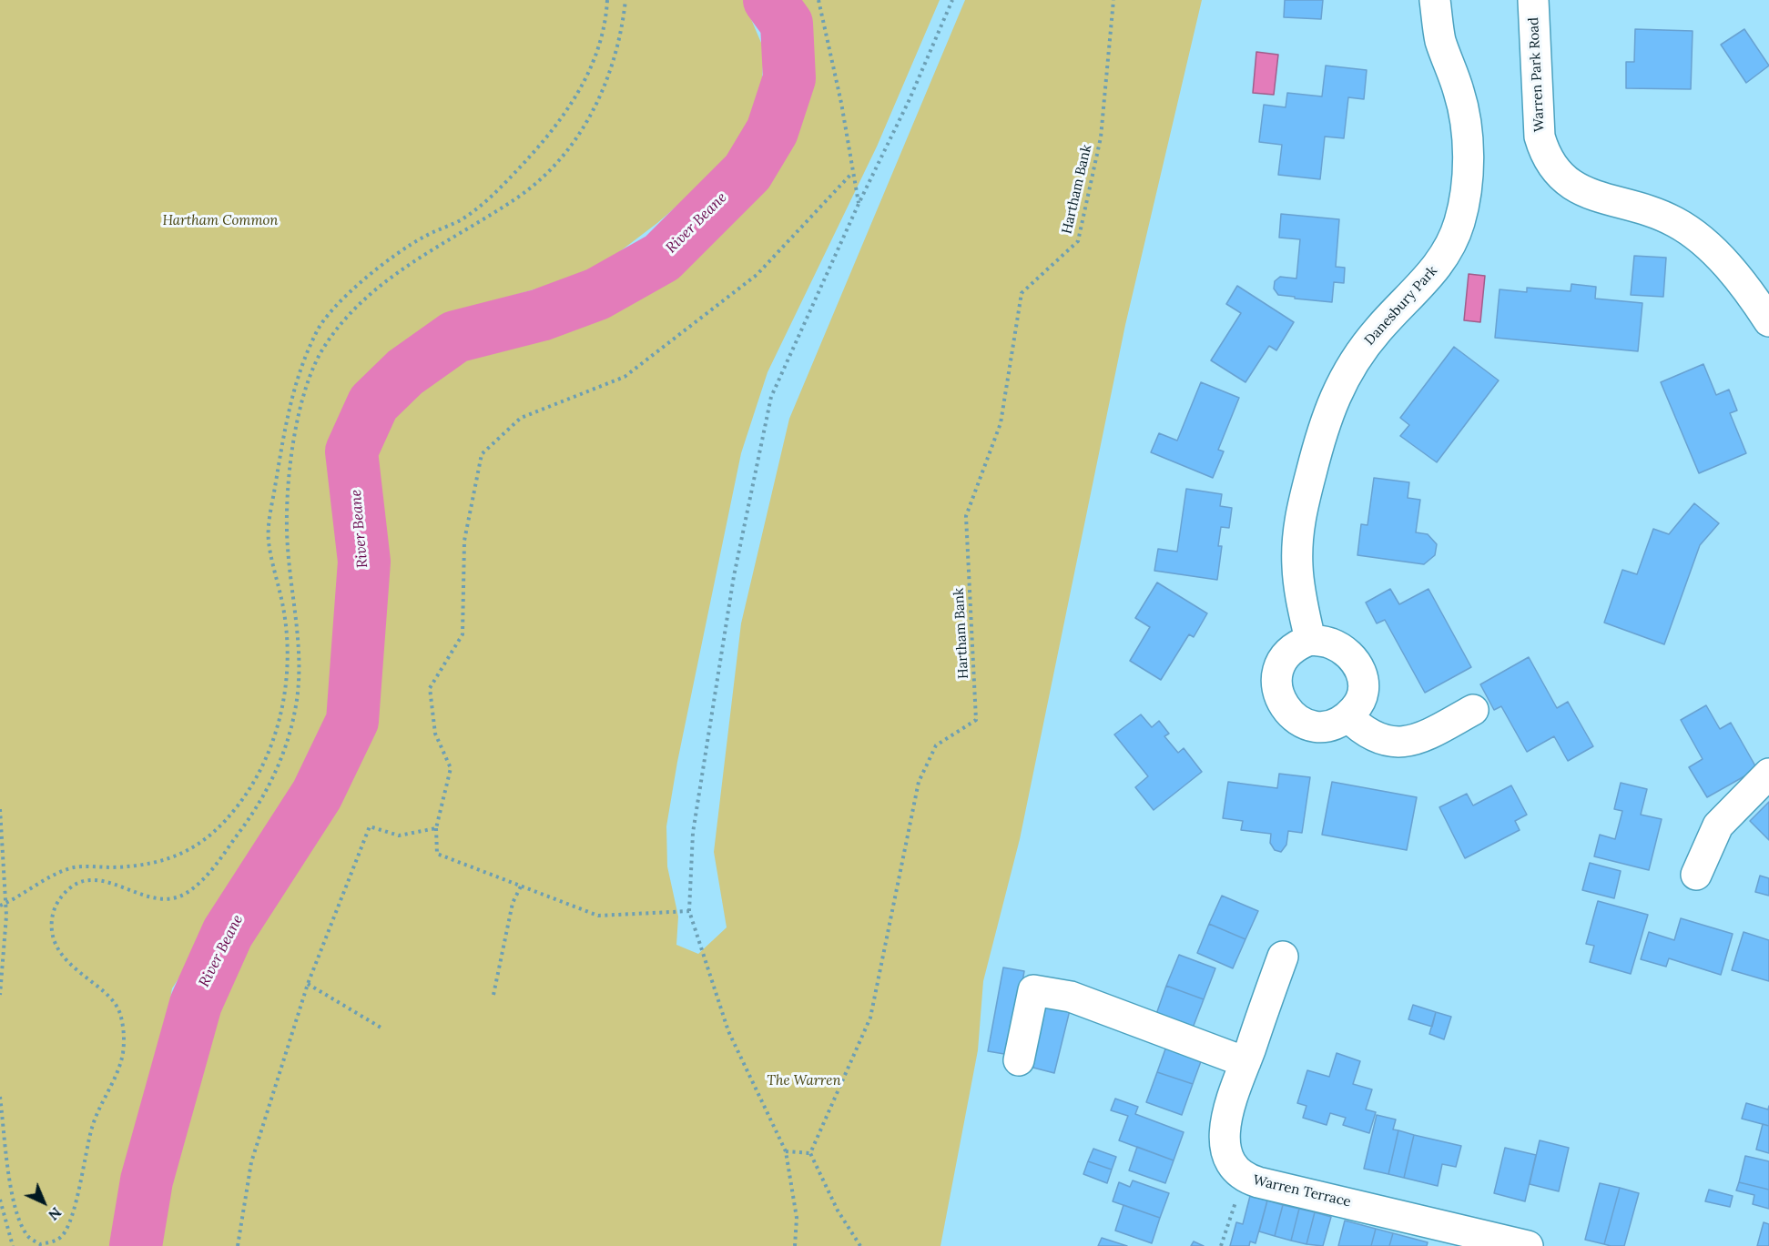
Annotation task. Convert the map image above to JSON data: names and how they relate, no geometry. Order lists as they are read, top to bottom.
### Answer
{
  "streets": {
    "street": ["Warren Park Road", "Danesbury Park", "Warren Terrace"],
    "path": ["Hartham Bank"]
  },
  "water": ["River Beane"],
  "parks": ["Hartham Common", "The Warren"],
  "north": "bottom right"
}
